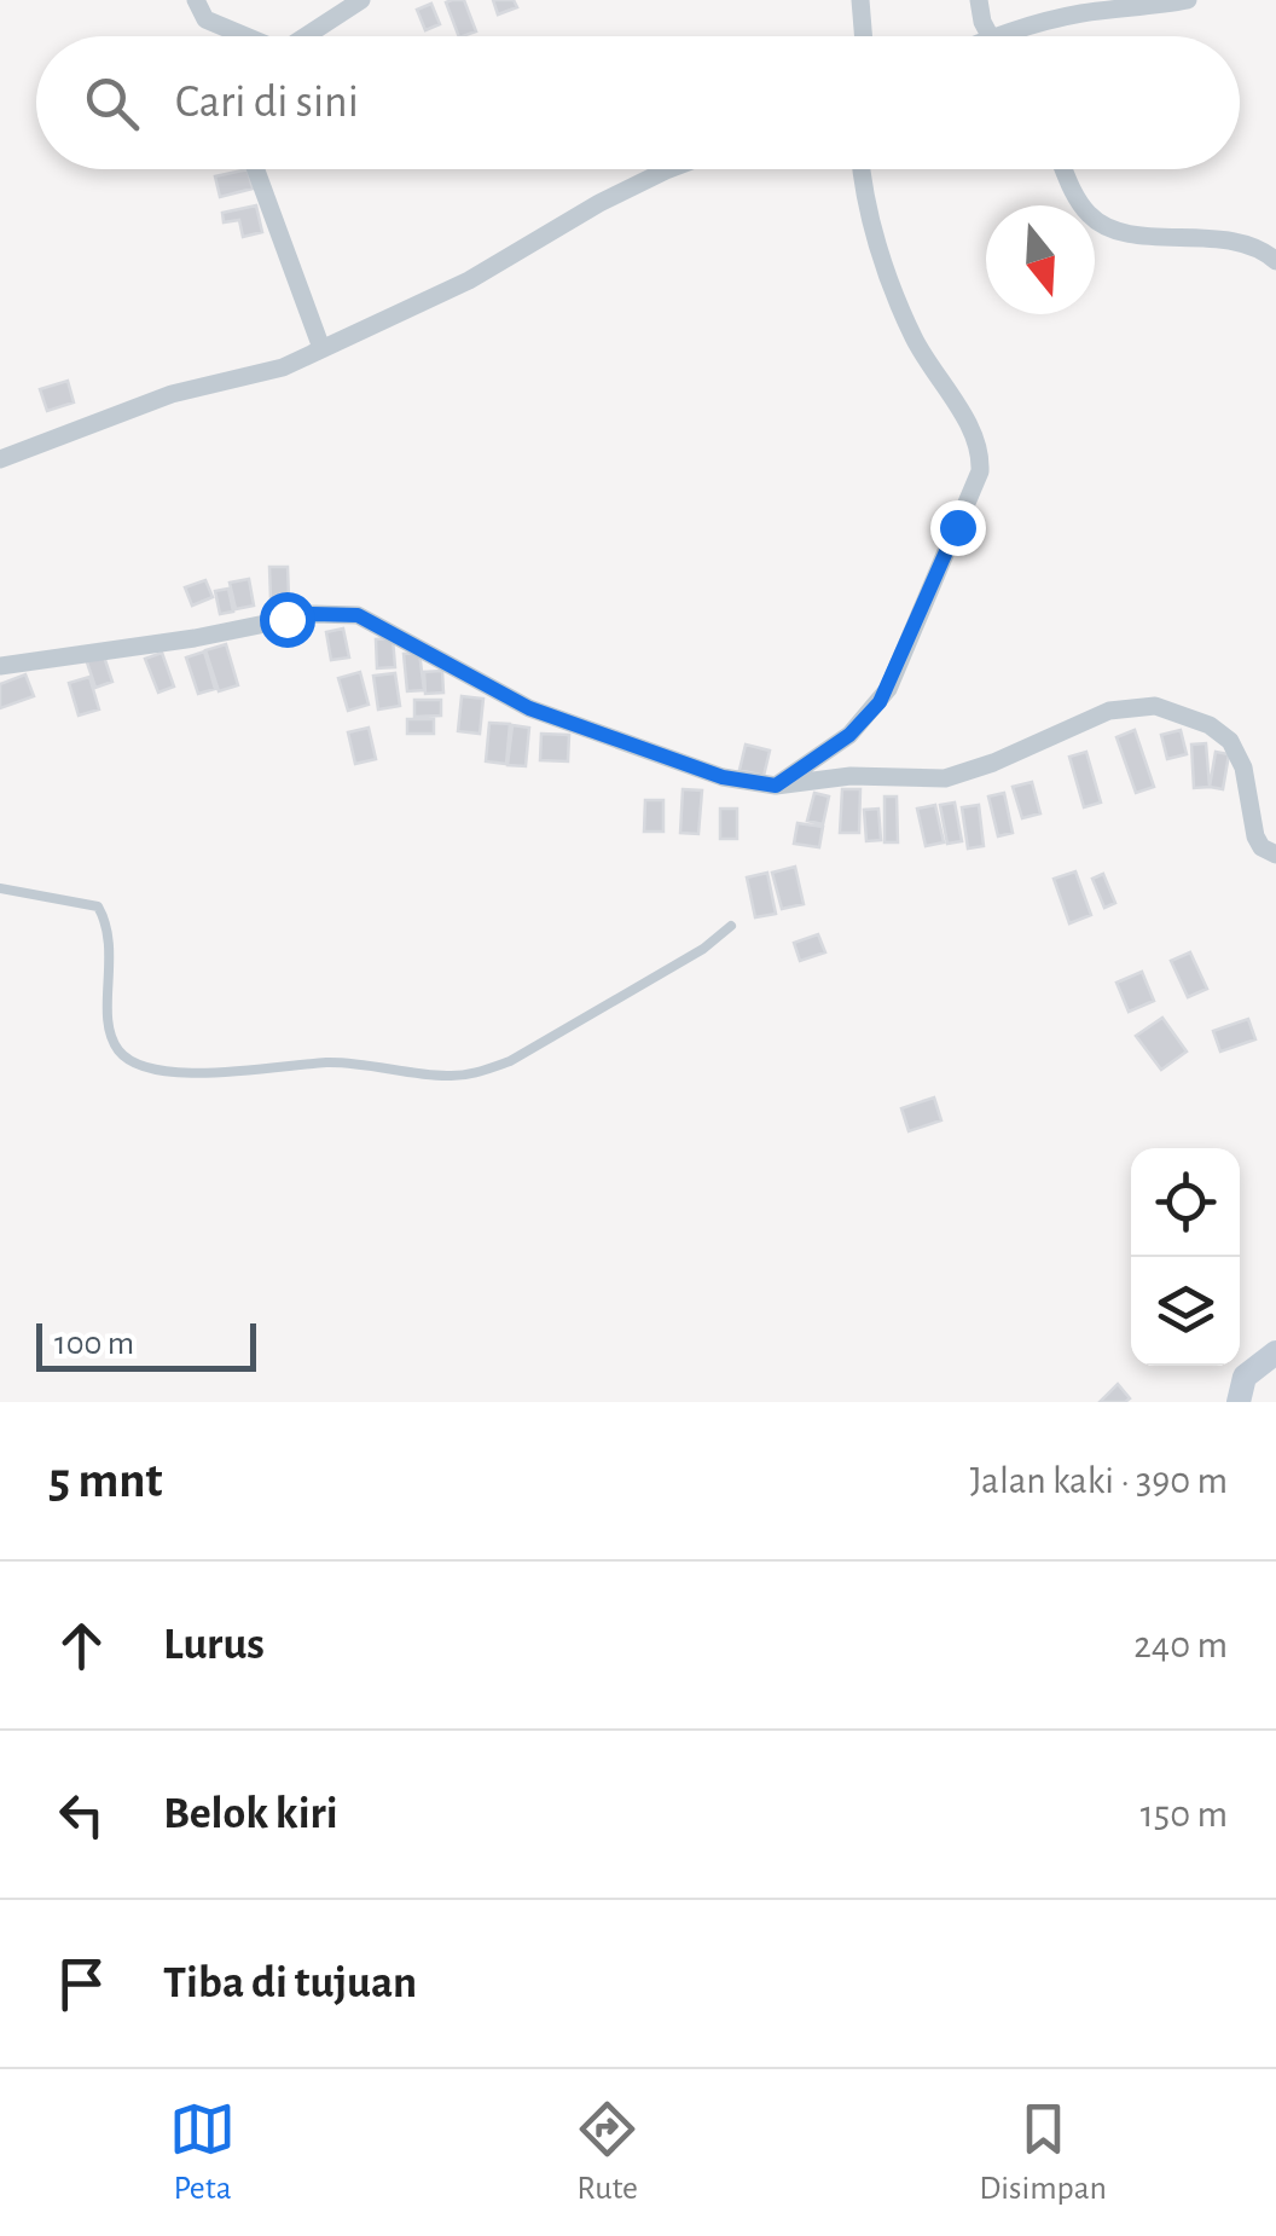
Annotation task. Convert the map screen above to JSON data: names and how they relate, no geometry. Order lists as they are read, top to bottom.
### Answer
{
  "scale_bar": "100 m",
  "north": "bottom",
  "page": {
    "search": "Cari di sini",
    "scale": "100 m",
    "heading": ["5 mnt", "Jalan kaki · 390 m"],
    "list": [
      ["Lurus", "240 m"],
      ["Belok kiri", "150 m"],
      "Tiba di tujuan"
    ],
    "nav": ["Peta", "Rute", "Disimpan"]
  }
}
